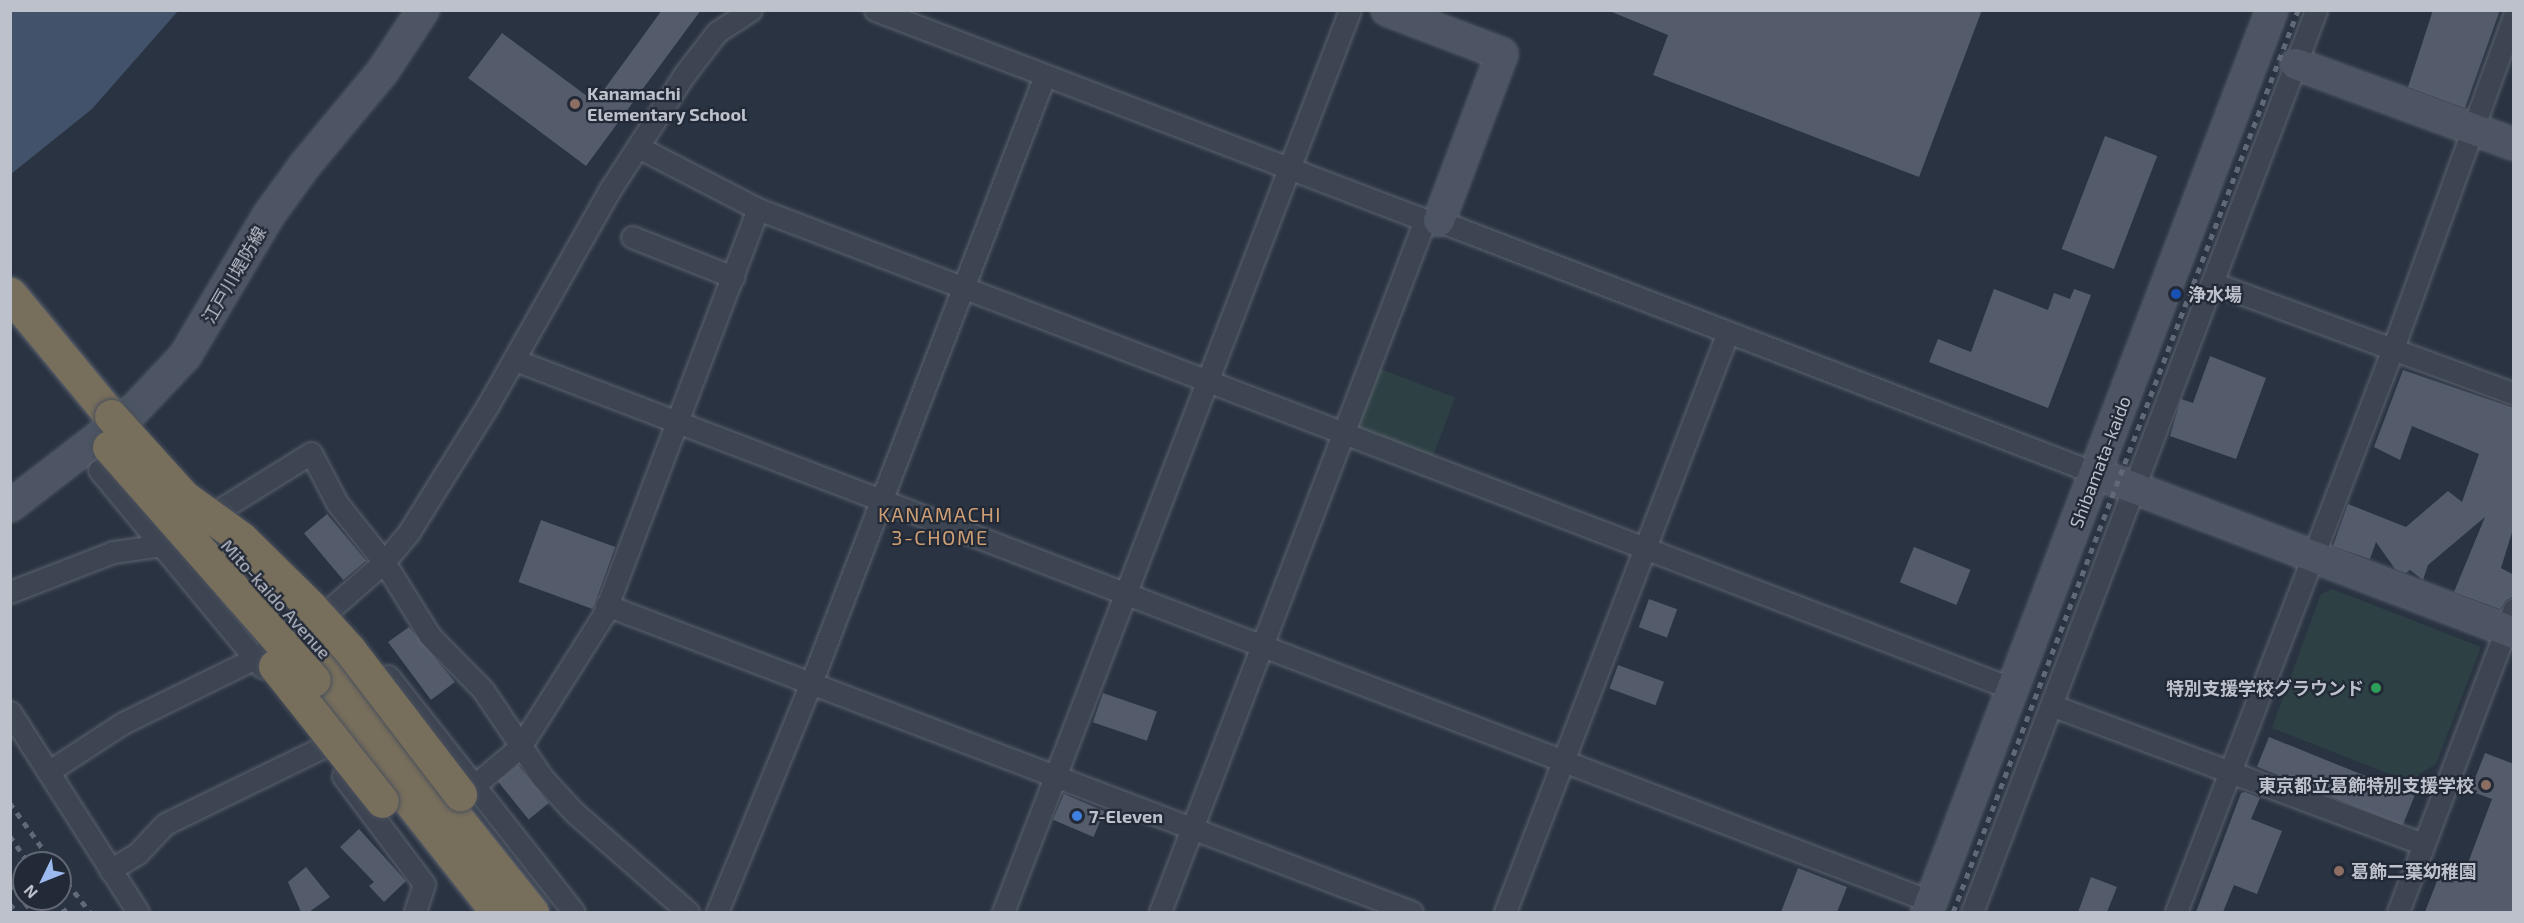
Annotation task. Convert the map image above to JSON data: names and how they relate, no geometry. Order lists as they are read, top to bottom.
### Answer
{
  "streets": {
    "highway": ["Mito-kaido Avenue"],
    "main road": ["江戸川堤防線", "Shibamata-kaido"]
  },
  "districts": ["KANAMACHI 3-CHOME"],
  "places": [
    "Kanamachi Elementary School",
    "浄水場",
    "特別支援学校グラウンド",
    "東京都立葛飾特別支援学校",
    "7-Eleven",
    "葛飾二葉幼稚園"
  ],
  "north": "bottom left"
}
